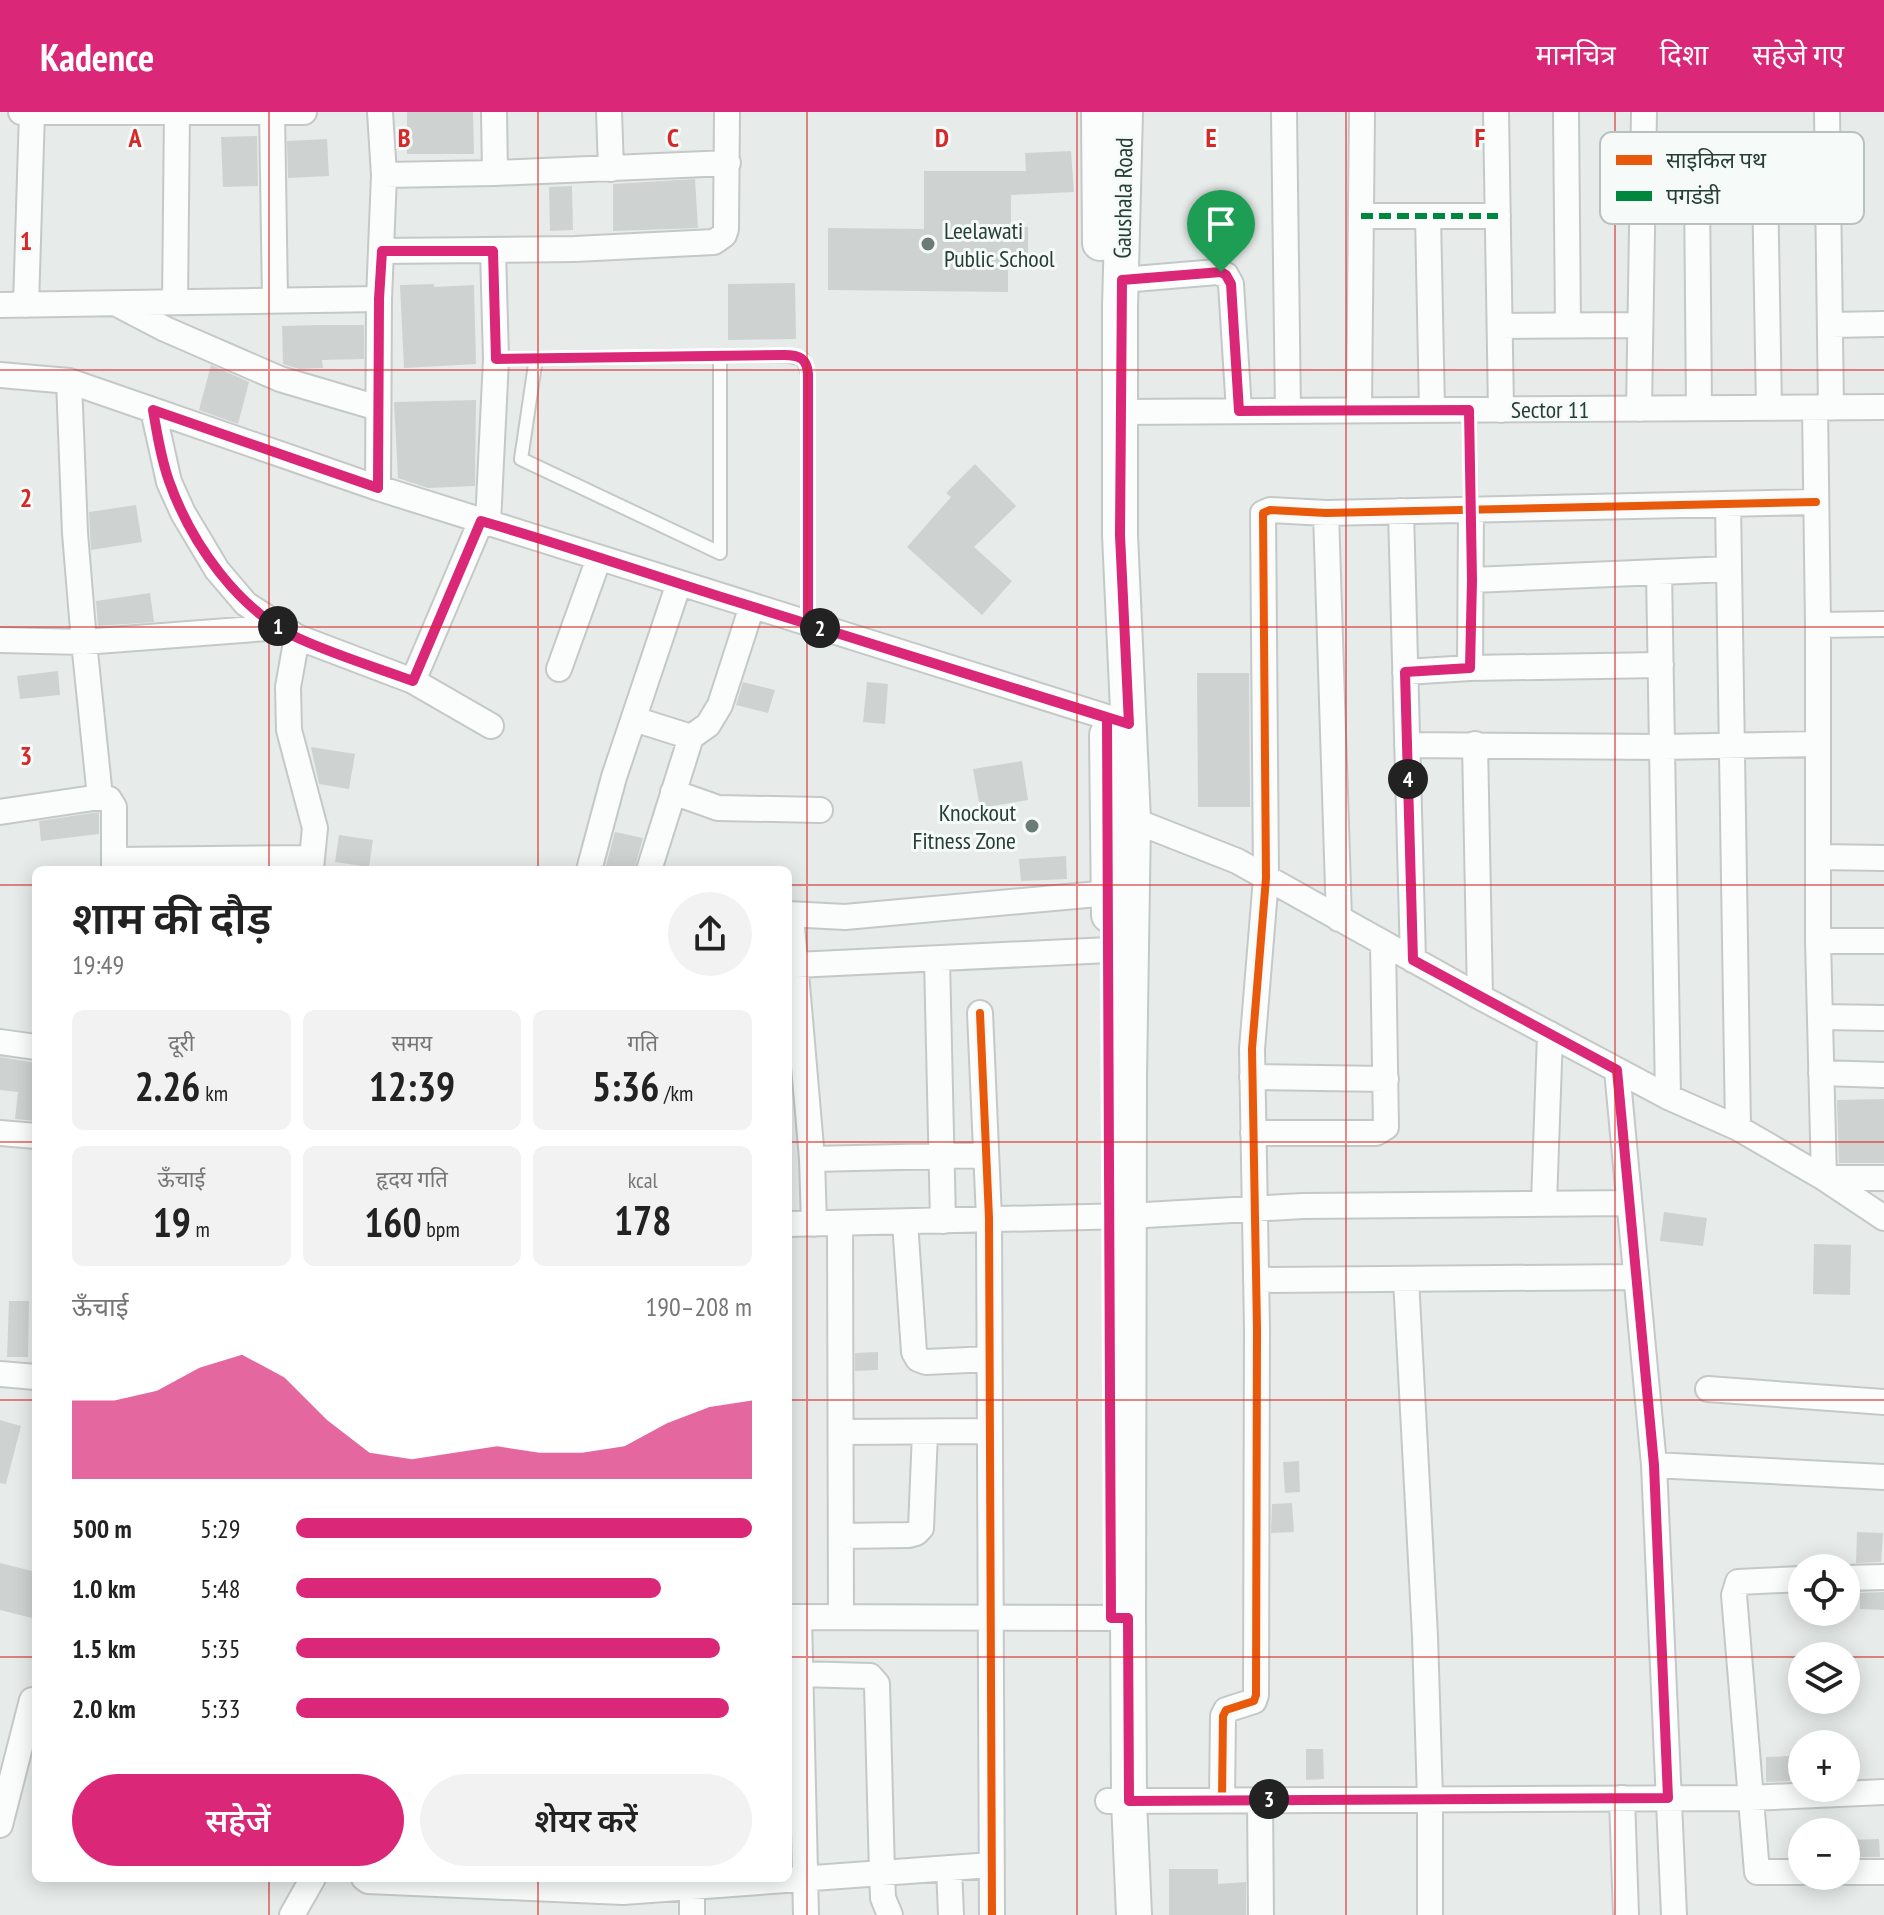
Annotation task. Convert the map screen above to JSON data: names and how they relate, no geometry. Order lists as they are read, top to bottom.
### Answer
{
  "streets": {
    "street": ["Gaushala Road", "Sector 11"]
  },
  "crossings": [
    ["Gaushala Road", "Sector 11"]
  ],
  "places": ["Leelawati Public School", "Knockout Fitness Zone"],
  "legend": ["साइकिल पथ", "पगडंडी"],
  "page": {
    "header": "Kadence",
    "nav": ["मानचित्र", "दिशा", "सहेजे गए"],
    "pins": [
      "1",
      "2",
      "4",
      "3"
    ],
    "heading": ["शाम की दौड़", "19:49"],
    "stats": [
      ["दूरी", "2.26 km"],
      ["समय", "12:39"],
      ["गति", "5:36 /km"],
      ["ऊँचाई", "19 m"],
      ["हृदय गति", "160 bpm"],
      ["kcal", "178"]
    ],
    "chart": ["ऊँचाई", "190–208 m"],
    "list": [
      {
        "name": "500 m",
        "note": "5:29"
      },
      {
        "name": "1.0 km",
        "note": "5:48"
      },
      {
        "name": "1.5 km",
        "note": "5:35"
      },
      {
        "name": "2.0 km",
        "note": "5:33"
      }
    ],
    "map_buttons": ["+", "−"],
    "buttons": ["सहेजें", "शेयर करें"]
  },
  "grid": {
    "columns": [
      "A",
      "B",
      "C",
      "D",
      "E",
      "F"
    ],
    "rows": ["1", "2", "3"]
  }
}
